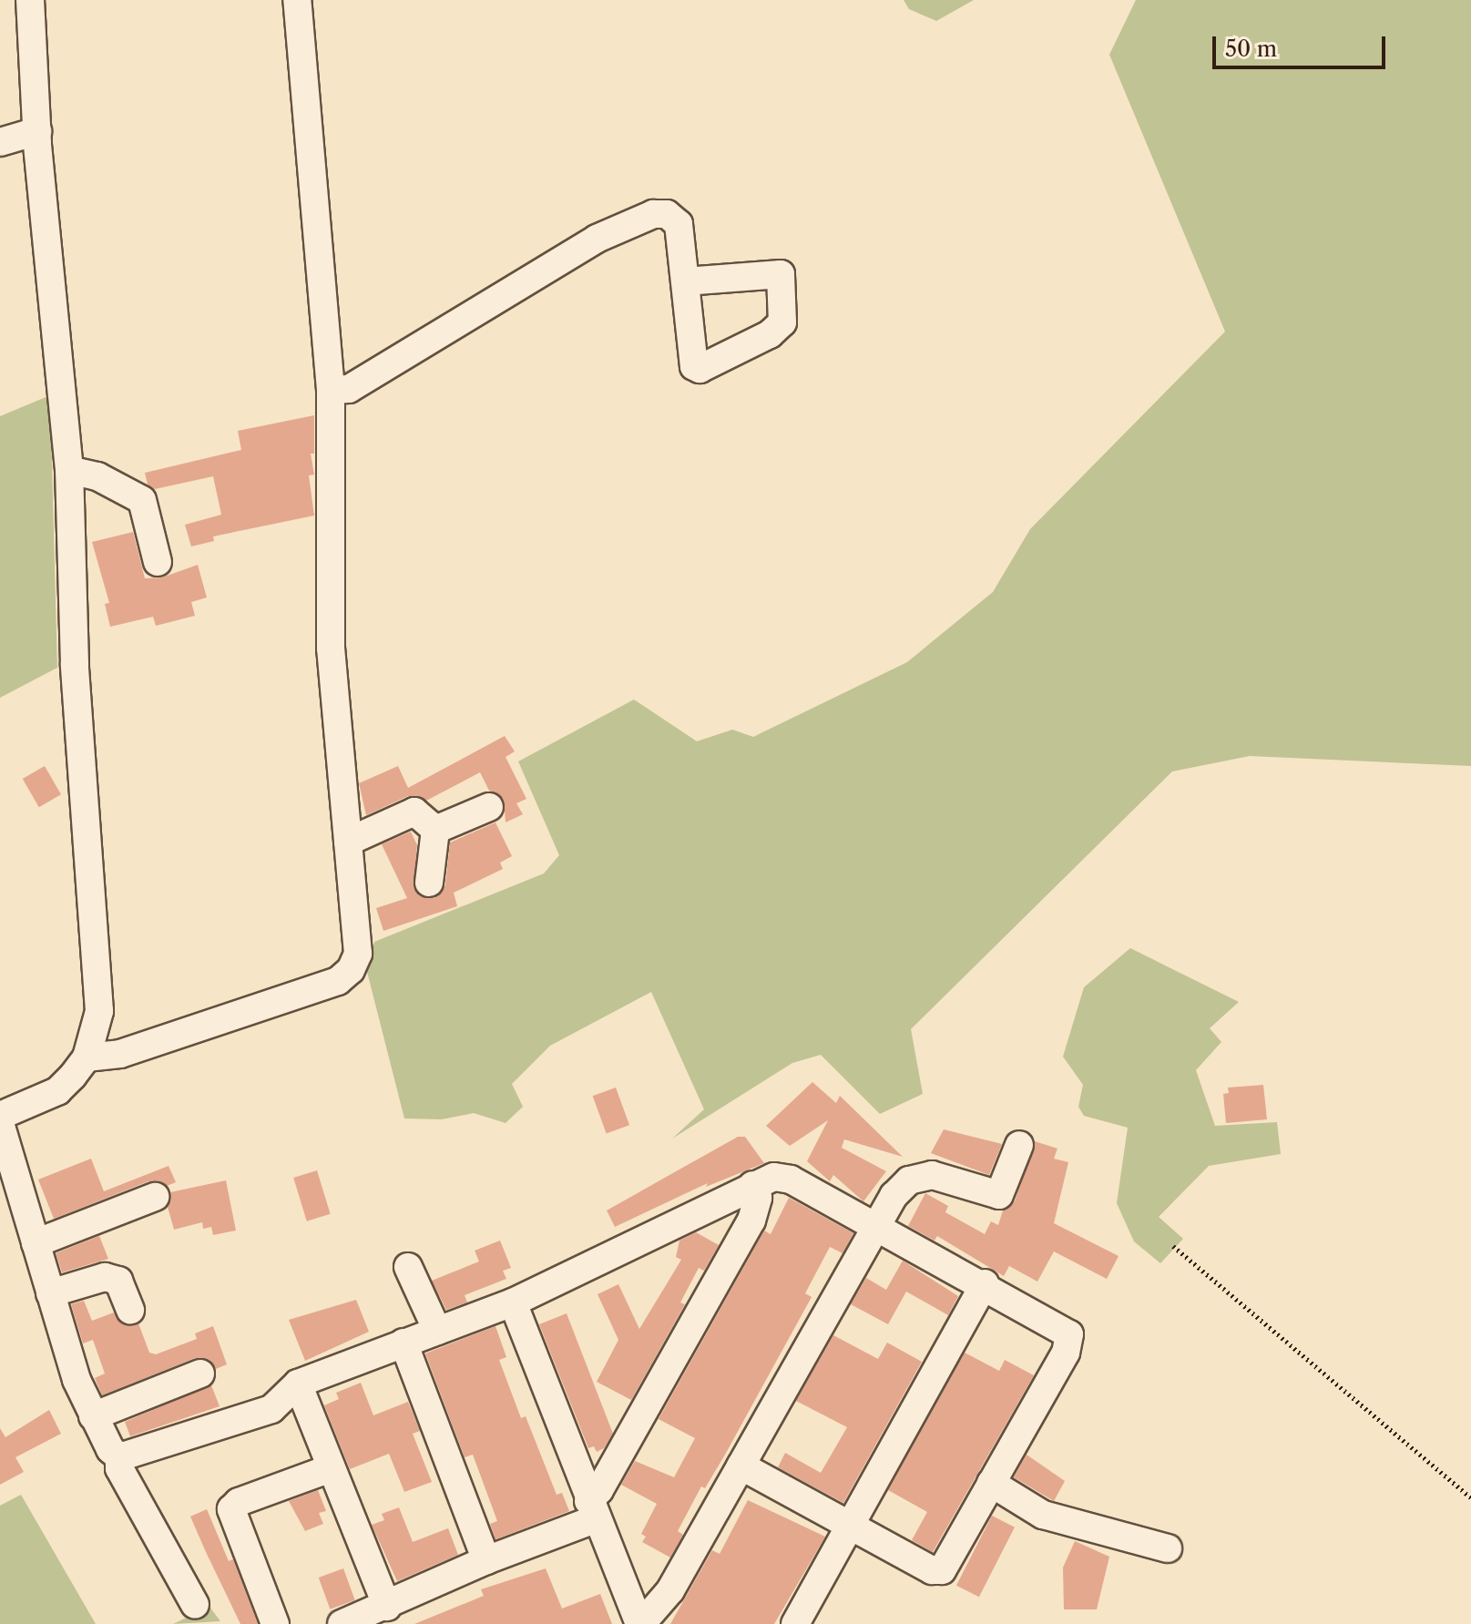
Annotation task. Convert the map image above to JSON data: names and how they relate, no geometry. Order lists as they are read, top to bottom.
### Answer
{
  "scale_bar": "50 m"
}
